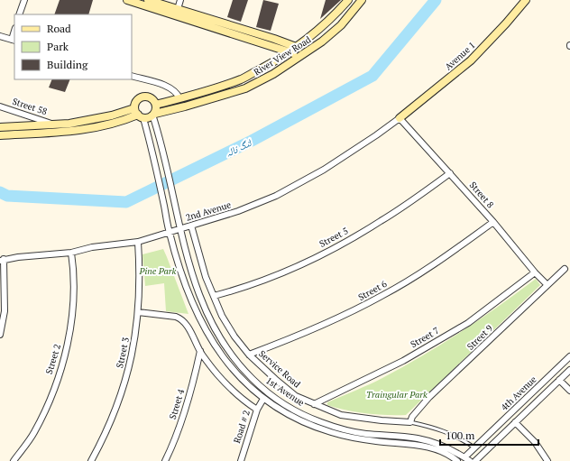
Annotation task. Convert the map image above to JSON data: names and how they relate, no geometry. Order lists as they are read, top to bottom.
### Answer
{
  "streets": {
    "street": [
      "River View Road",
      "Avenue 1",
      "Street 58",
      "Street 8",
      "2nd Avenue",
      "Street 5",
      "Street 6",
      "Street 7",
      "Street 9",
      "Street 3",
      "Street 2",
      "Service Road",
      "1st Avenue",
      "4th Avenue",
      "Street 4",
      "Road # 2"
    ]
  },
  "crossings": [
    ["River View Road", "1st Avenue"],
    ["Avenue 1", "Street 8"],
    ["Avenue 1", "2nd Avenue"],
    ["Street 8", "2nd Avenue"],
    ["Street 8", "Street 5"],
    ["Street 8", "Street 6"],
    ["Street 8", "Street 7"],
    ["Street 8", "Street 9"],
    ["2nd Avenue", "Street 3"],
    ["2nd Avenue", "Street 2"],
    ["2nd Avenue", "Service Road"],
    ["2nd Avenue", "1st Avenue"],
    ["Street 5", "Service Road"],
    ["Street 6", "Service Road"],
    ["Street 7", "Service Road"],
    ["Street 9", "Service Road"],
    ["Service Road", "4th Avenue"],
    ["1st Avenue", "4th Avenue"],
    ["1st Avenue", "Road # 2"]
  ],
  "water": ["لنگ نالہ"],
  "parks": ["Pine Park", "Traingular Park"],
  "legend": ["Road", "Park", "Building"],
  "scale_bar": "100 m"
}
